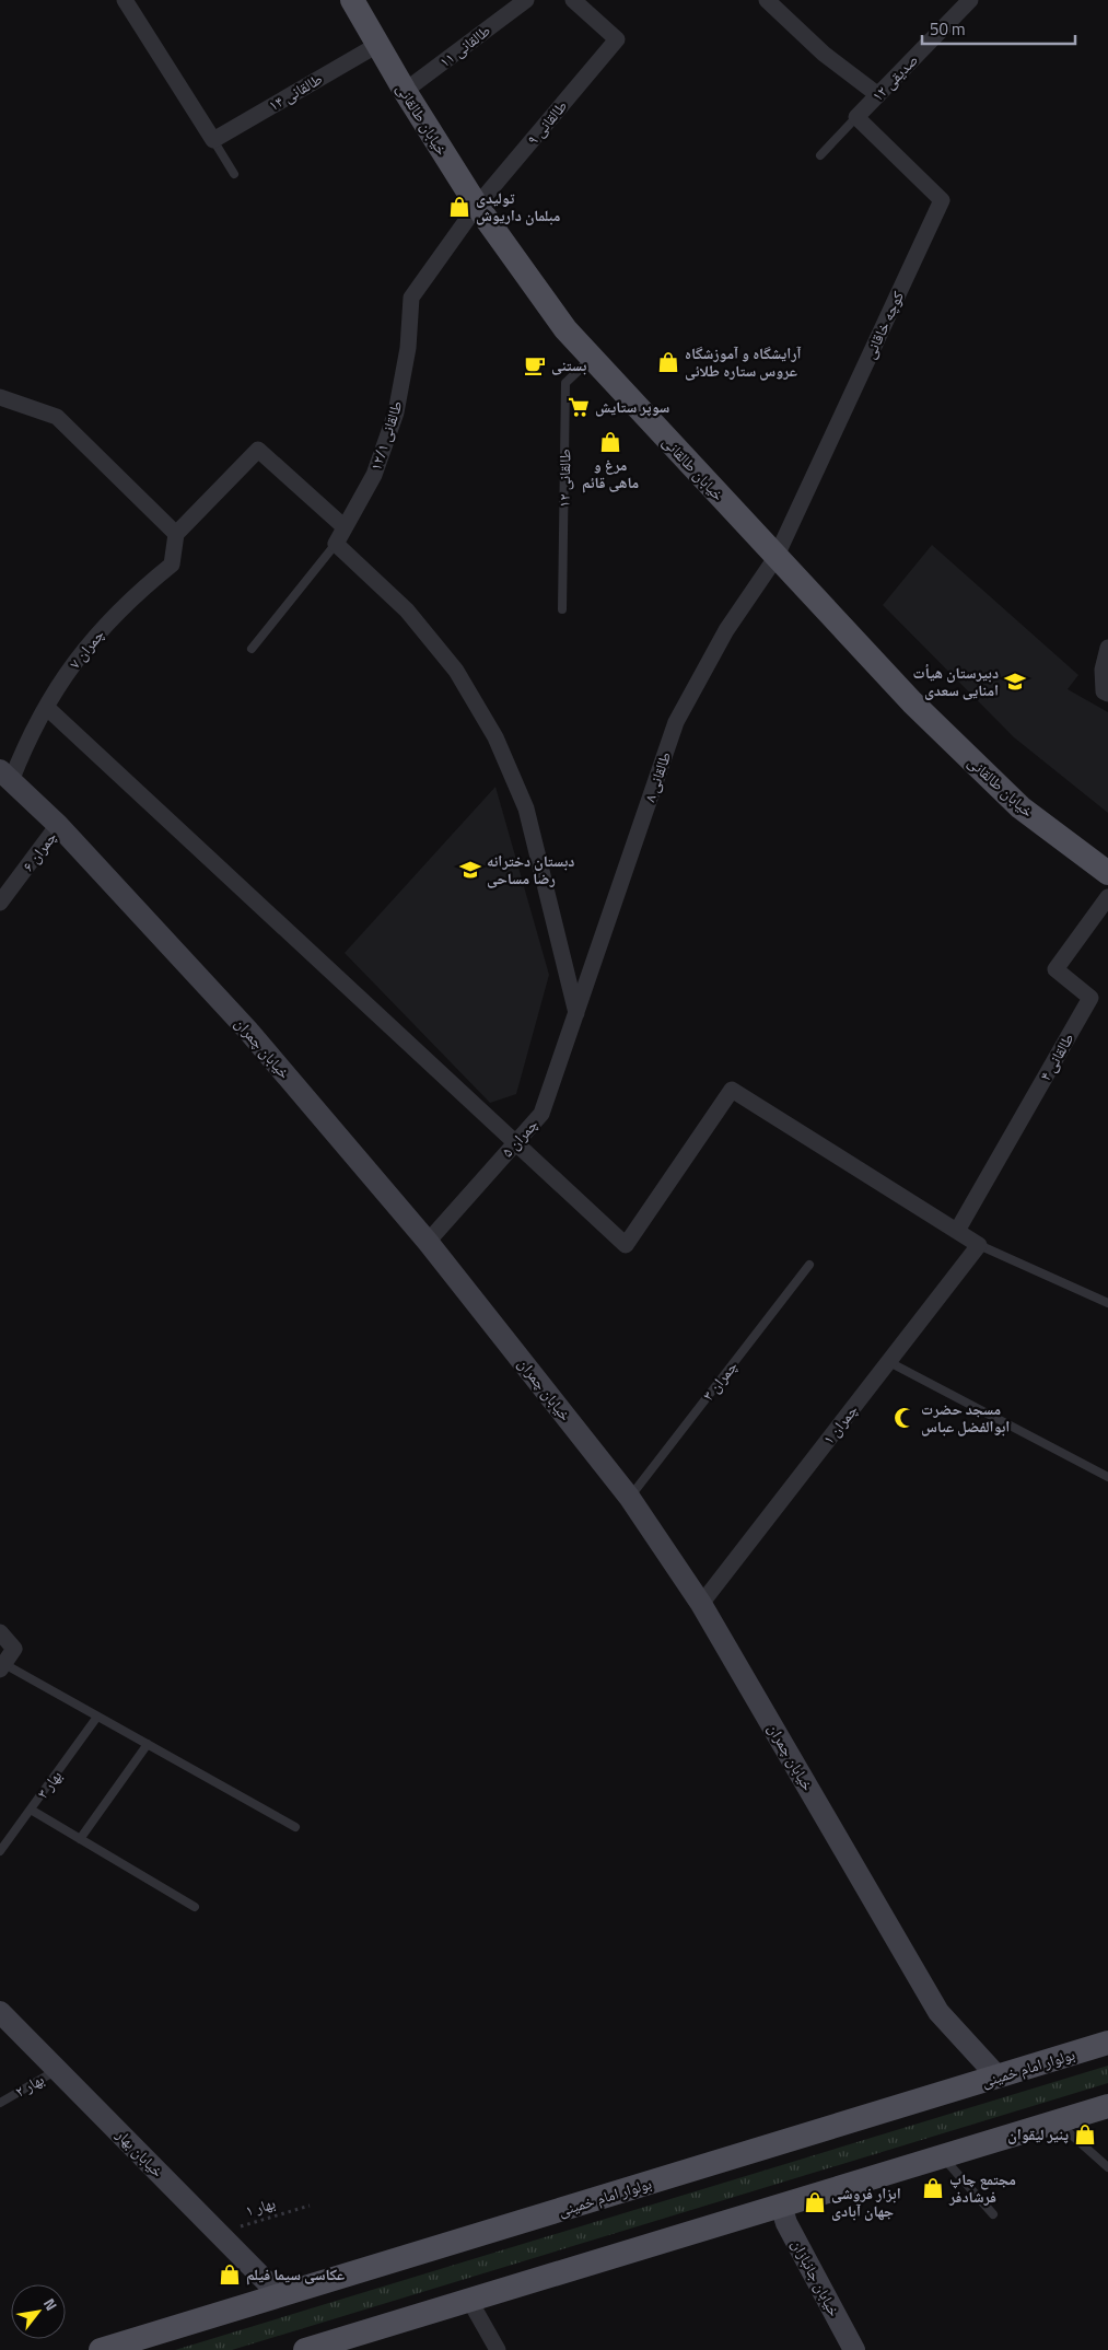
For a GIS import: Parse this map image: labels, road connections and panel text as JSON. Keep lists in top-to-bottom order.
{
  "streets": {
    "main road": [
      "خیابان طالقانی",
      "خیابان چمران",
      "بولوار امام خمینی",
      "خیابان بهار",
      "خیابان جانبازان"
    ],
    "street": [
      "طالقانی ۱۱",
      "صدیقی ۱۲",
      "طالقانی ۱۴",
      "طالقانی ۹",
      "کوچه خاقانی",
      "طالقانی ۱۲/۱",
      "چمران ۷",
      "طالقانی ۸",
      "چمران ۶",
      "طالقانی ۴",
      "چمران ۵",
      "چمران ۱"
    ],
    "lane": [
      "طالقانی ۱۲",
      "چمران ۳",
      "بهار ۳",
      "بهار ۲"
    ],
    "path": ["بهار ۱"]
  },
  "crossings": [
    ["طالقانی ۱۱", "خیابان طالقانی"],
    ["صدیقی ۱۲", "کوچه خاقانی"],
    ["طالقانی ۱۴", "خیابان طالقانی"],
    ["خیابان طالقانی", "طالقانی ۹"],
    ["خیابان طالقانی", "کوچه خاقانی"],
    ["خیابان طالقانی", "طالقانی ۱۲/۱"],
    ["خیابان طالقانی", "طالقانی ۱۲"],
    ["خیابان طالقانی", "طالقانی ۸"],
    ["طالقانی ۹", "طالقانی ۱۲/۱"],
    ["کوچه خاقانی", "طالقانی ۸"],
    ["چمران ۷", "خیابان چمران"],
    ["طالقانی ۸", "چمران ۵"],
    ["چمران ۶", "خیابان چمران"],
    ["خیابان چمران", "چمران ۵"],
    ["خیابان چمران", "چمران ۳"],
    ["خیابان چمران", "چمران ۱"],
    ["خیابان چمران", "بولوار امام خمینی"],
    ["بولوار امام خمینی", "خیابان بهار"],
    ["بهار ۲", "خیابان بهار"],
    ["خیابان بهار", "بهار ۱"]
  ],
  "places": {
    "shop": [
      "تولیدی مبلمان داریوش",
      "آرایشگاه و آموزشگاه عروس ستاره طلائی",
      "مرغ و ماهی قائم",
      "پنیر لیقوان",
      "مجتمع چاپ فرشادفر",
      "ابزار فروشی جهان آبادی",
      "عکاسی سیما فیلم"
    ],
    "cafe": ["بستنی"],
    "supermarket": ["سوپر ستایش"],
    "school or university": ["دبیرستان هیأت امنایی سعدی", "دبستان دخترانه رضا مساحی"],
    "mosque": ["مسجد حضرت ابوالفضل عباس"]
  },
  "scale_bar": "50 m",
  "north": "top right"
}
